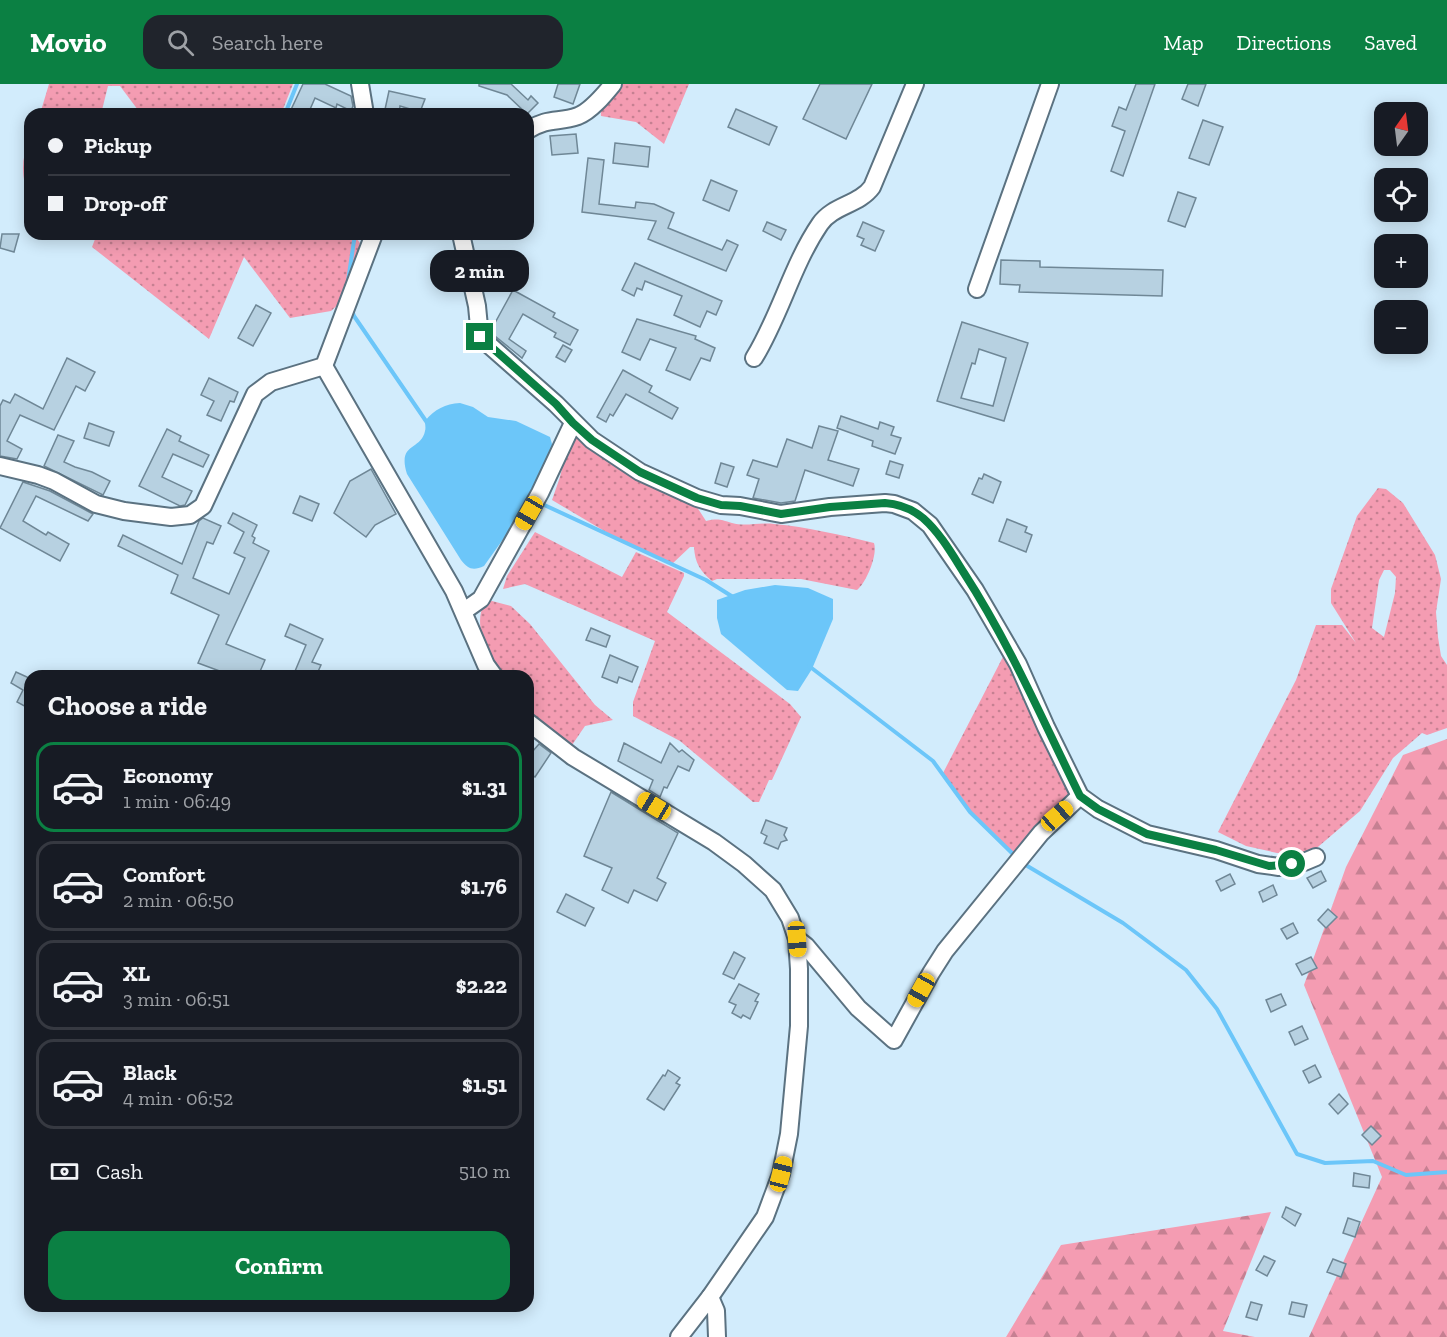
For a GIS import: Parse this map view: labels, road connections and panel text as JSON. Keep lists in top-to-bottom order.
{
  "north": "top",
  "page": {
    "header": "Movio",
    "search": "Search here",
    "nav": ["Map", "Directions", "Saved"],
    "map_buttons": ["+", "−"],
    "banner": ["Pickup", "Drop-off"],
    "bubble": "2 min",
    "heading": "Choose a ride",
    "list": [
      {
        "name": "Economy",
        "note": "1 min · 06:49",
        "value": "$1.31"
      },
      {
        "name": "Comfort",
        "note": "2 min · 06:50",
        "value": "$1.76"
      },
      {
        "name": "XL",
        "note": "3 min · 06:51",
        "value": "$2.22"
      },
      {
        "name": "Black",
        "note": "4 min · 06:52",
        "value": "$1.51"
      }
    ],
    "pay": ["Cash", "510 m"],
    "buttons": "Confirm"
  }
}
